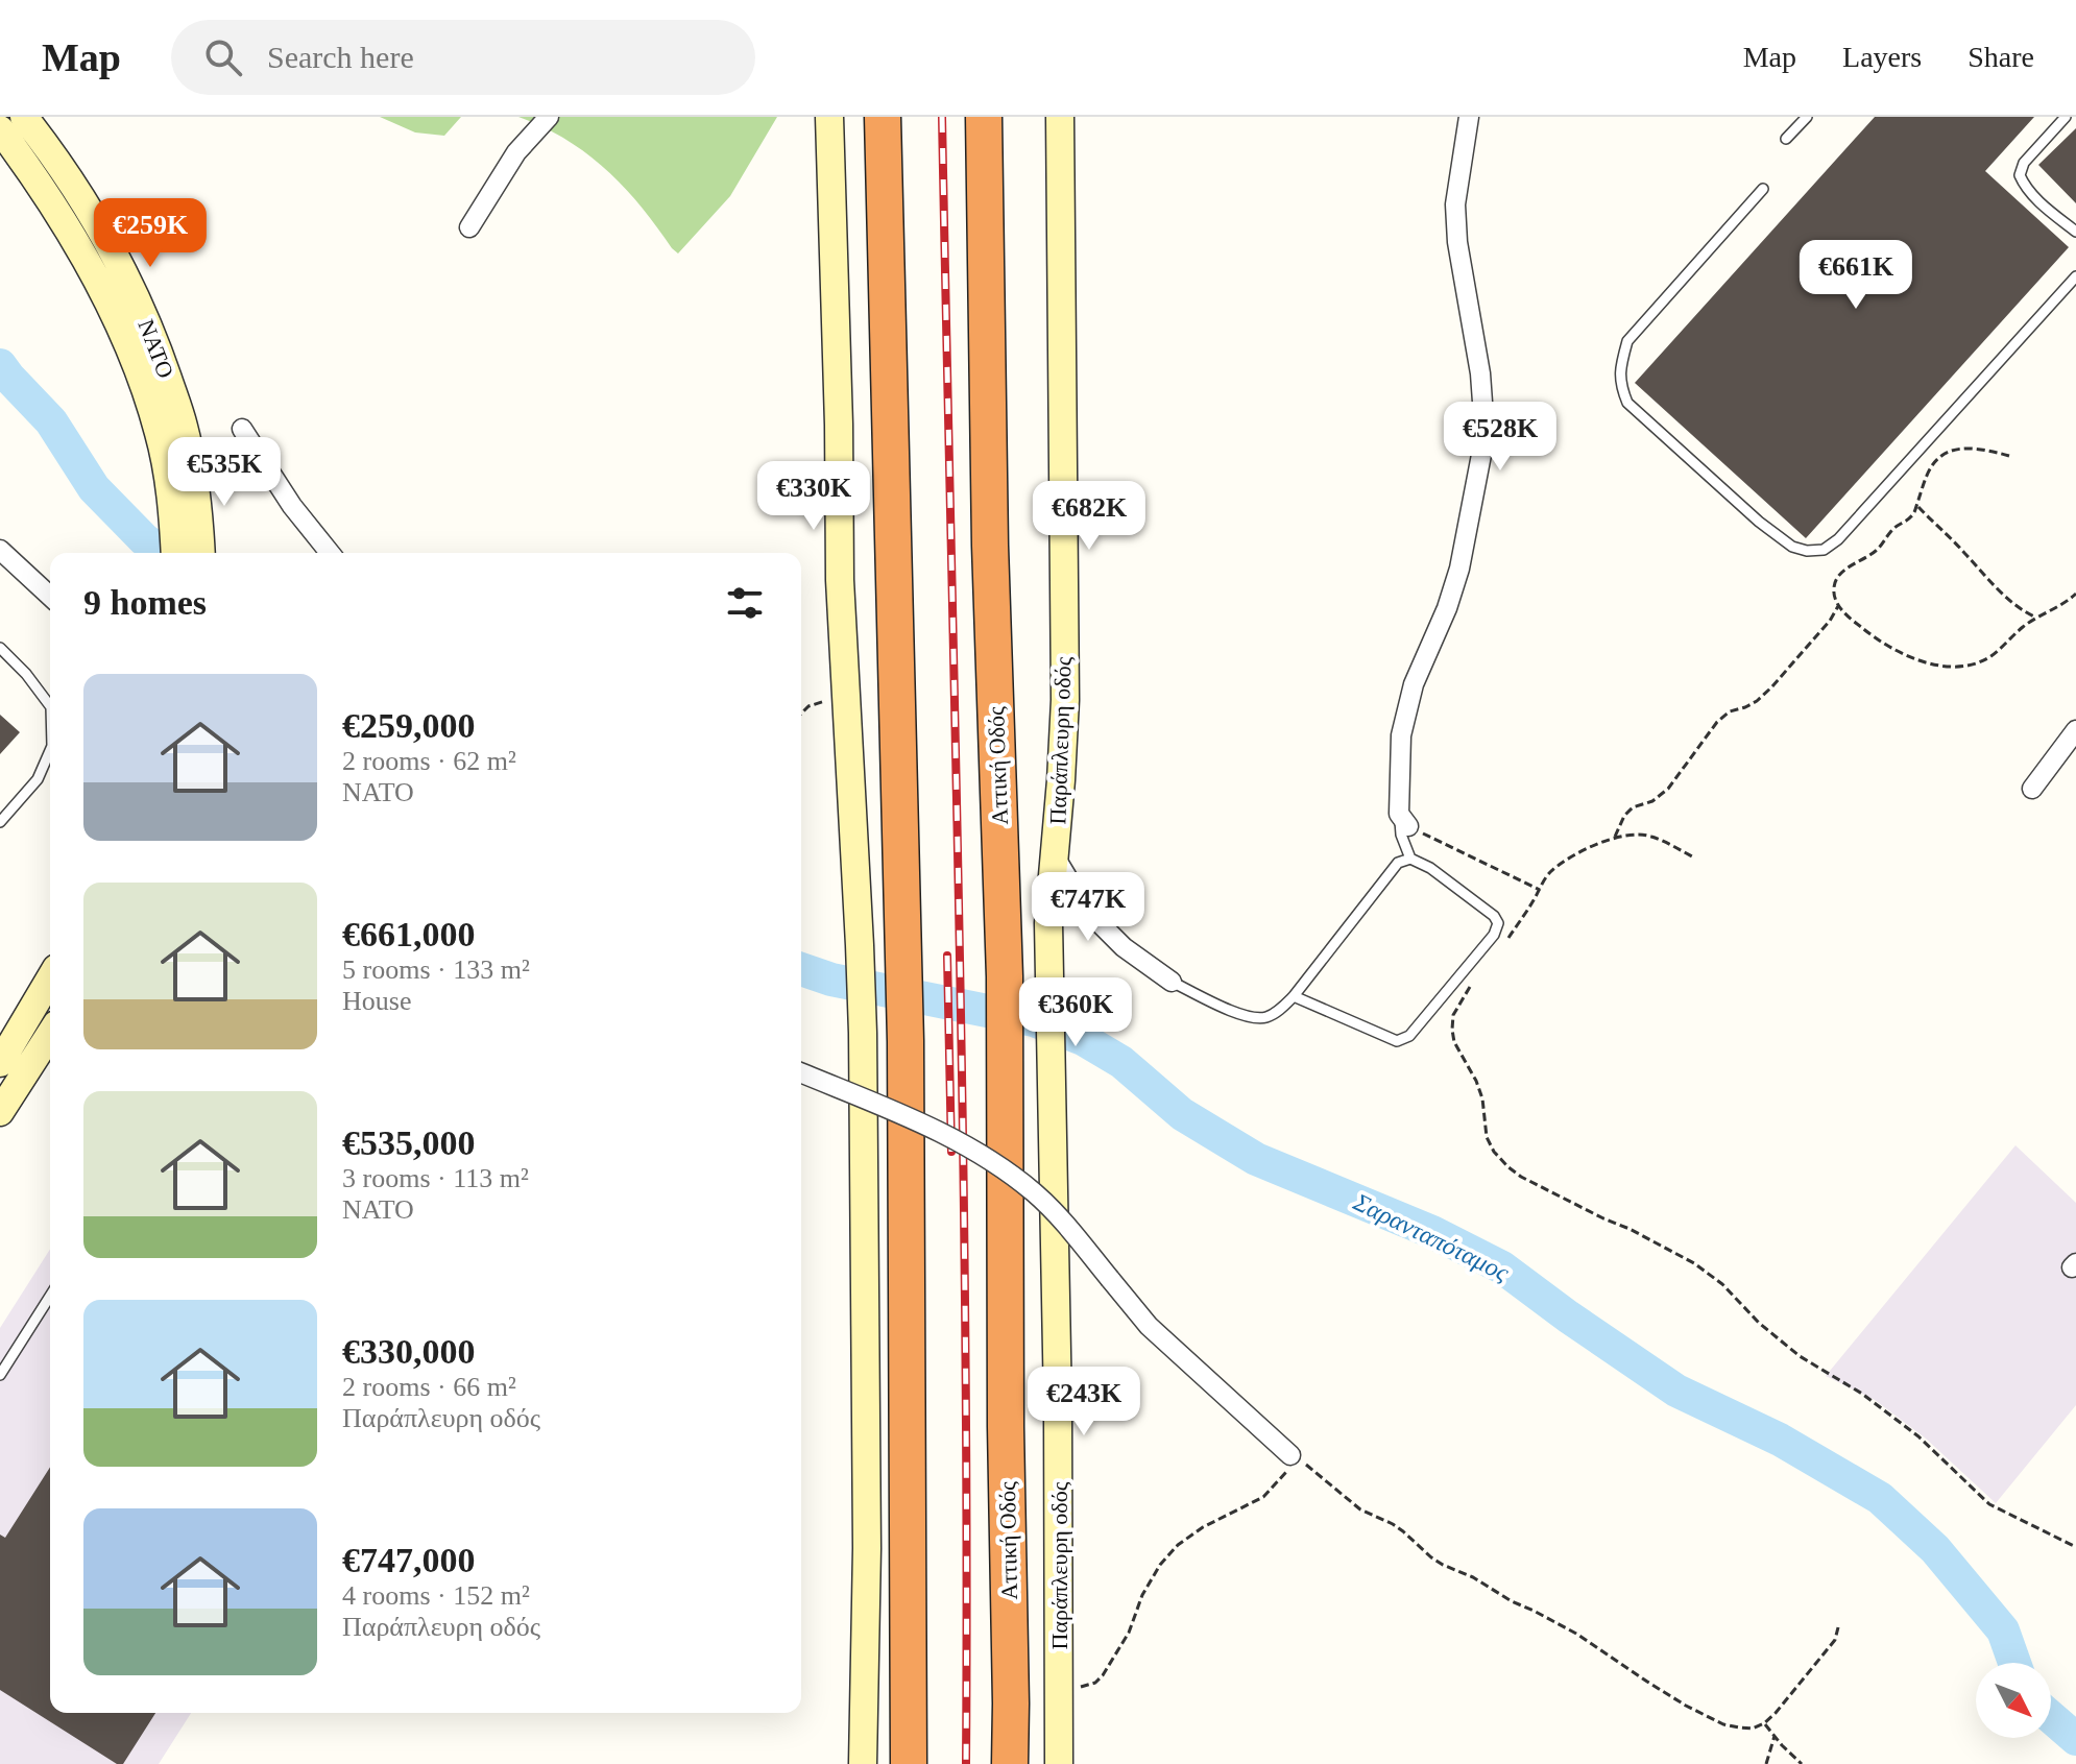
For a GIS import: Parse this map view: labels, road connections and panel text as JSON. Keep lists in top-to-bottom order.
{
  "streets": {
    "highway": ["Αττική Οδός"],
    "street": ["ΝΑΤΟ", "Παράπλευρη οδός"]
  },
  "water": ["Σαρανταπόταμος"],
  "north": "bottom right",
  "page": {
    "header": "Map",
    "search": "Search here",
    "nav": ["Map", "Layers", "Share"],
    "price": [
      "€259K",
      "€661K",
      "€528K",
      "€535K",
      "€330K",
      "€682K",
      "€747K",
      "€360K",
      "€243K"
    ],
    "heading": "9 homes",
    "list": [
      {
        "name": "€259,000",
        "note": "2 rooms · 62 m² · ΝΑΤΟ"
      },
      {
        "name": "€661,000",
        "note": "5 rooms · 133 m² · House"
      },
      {
        "name": "€535,000",
        "note": "3 rooms · 113 m² · ΝΑΤΟ"
      },
      {
        "name": "€330,000",
        "note": "2 rooms · 66 m² · Παράπλευρη οδός"
      },
      {
        "name": "€747,000",
        "note": "4 rooms · 152 m² · Παράπλευρη οδός"
      }
    ]
  }
}
